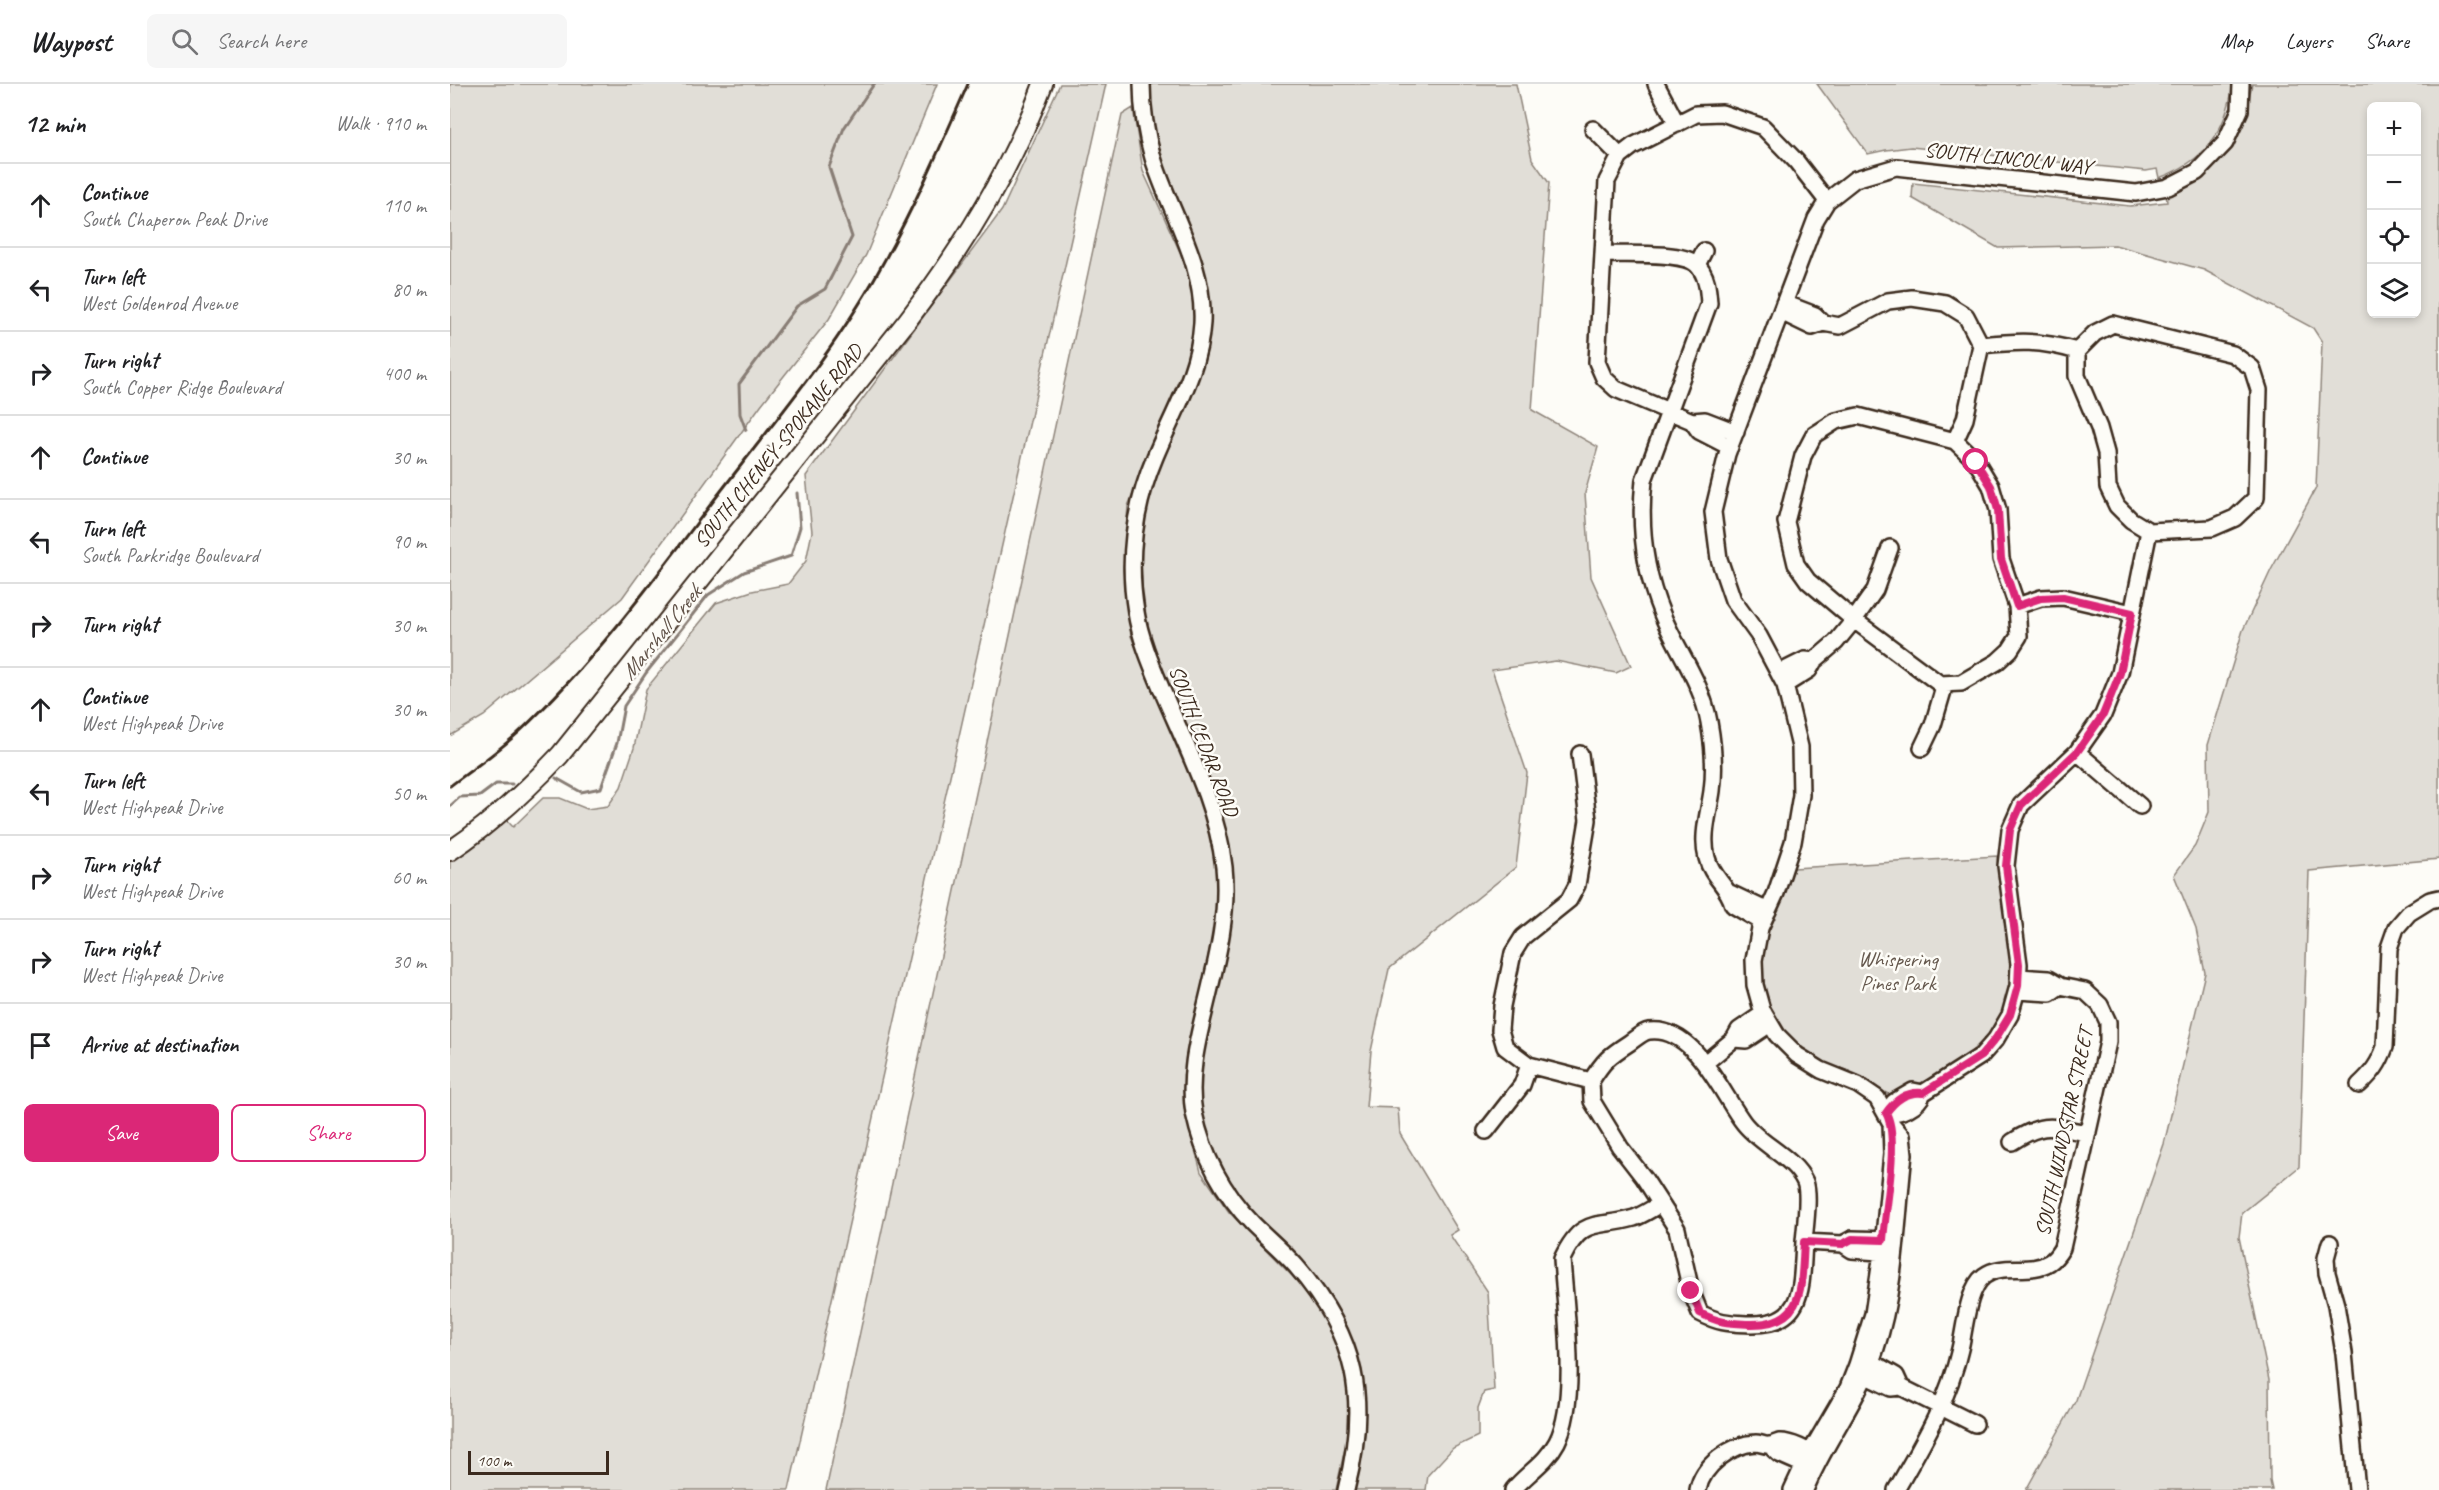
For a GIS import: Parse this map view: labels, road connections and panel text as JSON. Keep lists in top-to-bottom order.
{
  "streets": {
    "main road": ["SOUTH CHENEY-SPOKANE ROAD"],
    "street": ["SOUTH LINCOLN WAY", "SOUTH CEDAR ROAD", "SOUTH WINDSTAR STREET"]
  },
  "water": ["Marshall Creek"],
  "parks": ["Whispering Pines Park"],
  "scale_bar": "100 m",
  "page": {
    "header": "Waypost",
    "search": "Search here",
    "nav": ["Map", "Layers", "Share"],
    "heading": ["12 min", "Walk · 910 m"],
    "map_buttons": ["+", "−"],
    "list": [
      ["Continue", "South Chaperon Peak Drive", "110 m"],
      ["Turn left", "West Goldenrod Avenue", "80 m"],
      ["Turn right", "South Copper Ridge Boulevard", "400 m"],
      ["Continue", "30 m"],
      ["Turn left", "South Parkridge Boulevard", "90 m"],
      ["Turn right", "30 m"],
      ["Continue", "West Highpeak Drive", "30 m"],
      ["Turn left", "West Highpeak Drive", "50 m"],
      ["Turn right", "West Highpeak Drive", "60 m"],
      ["Turn right", "West Highpeak Drive", "30 m"],
      "Arrive at destination"
    ],
    "buttons": ["Save", "Share"],
    "scale": "100 m"
  }
}
